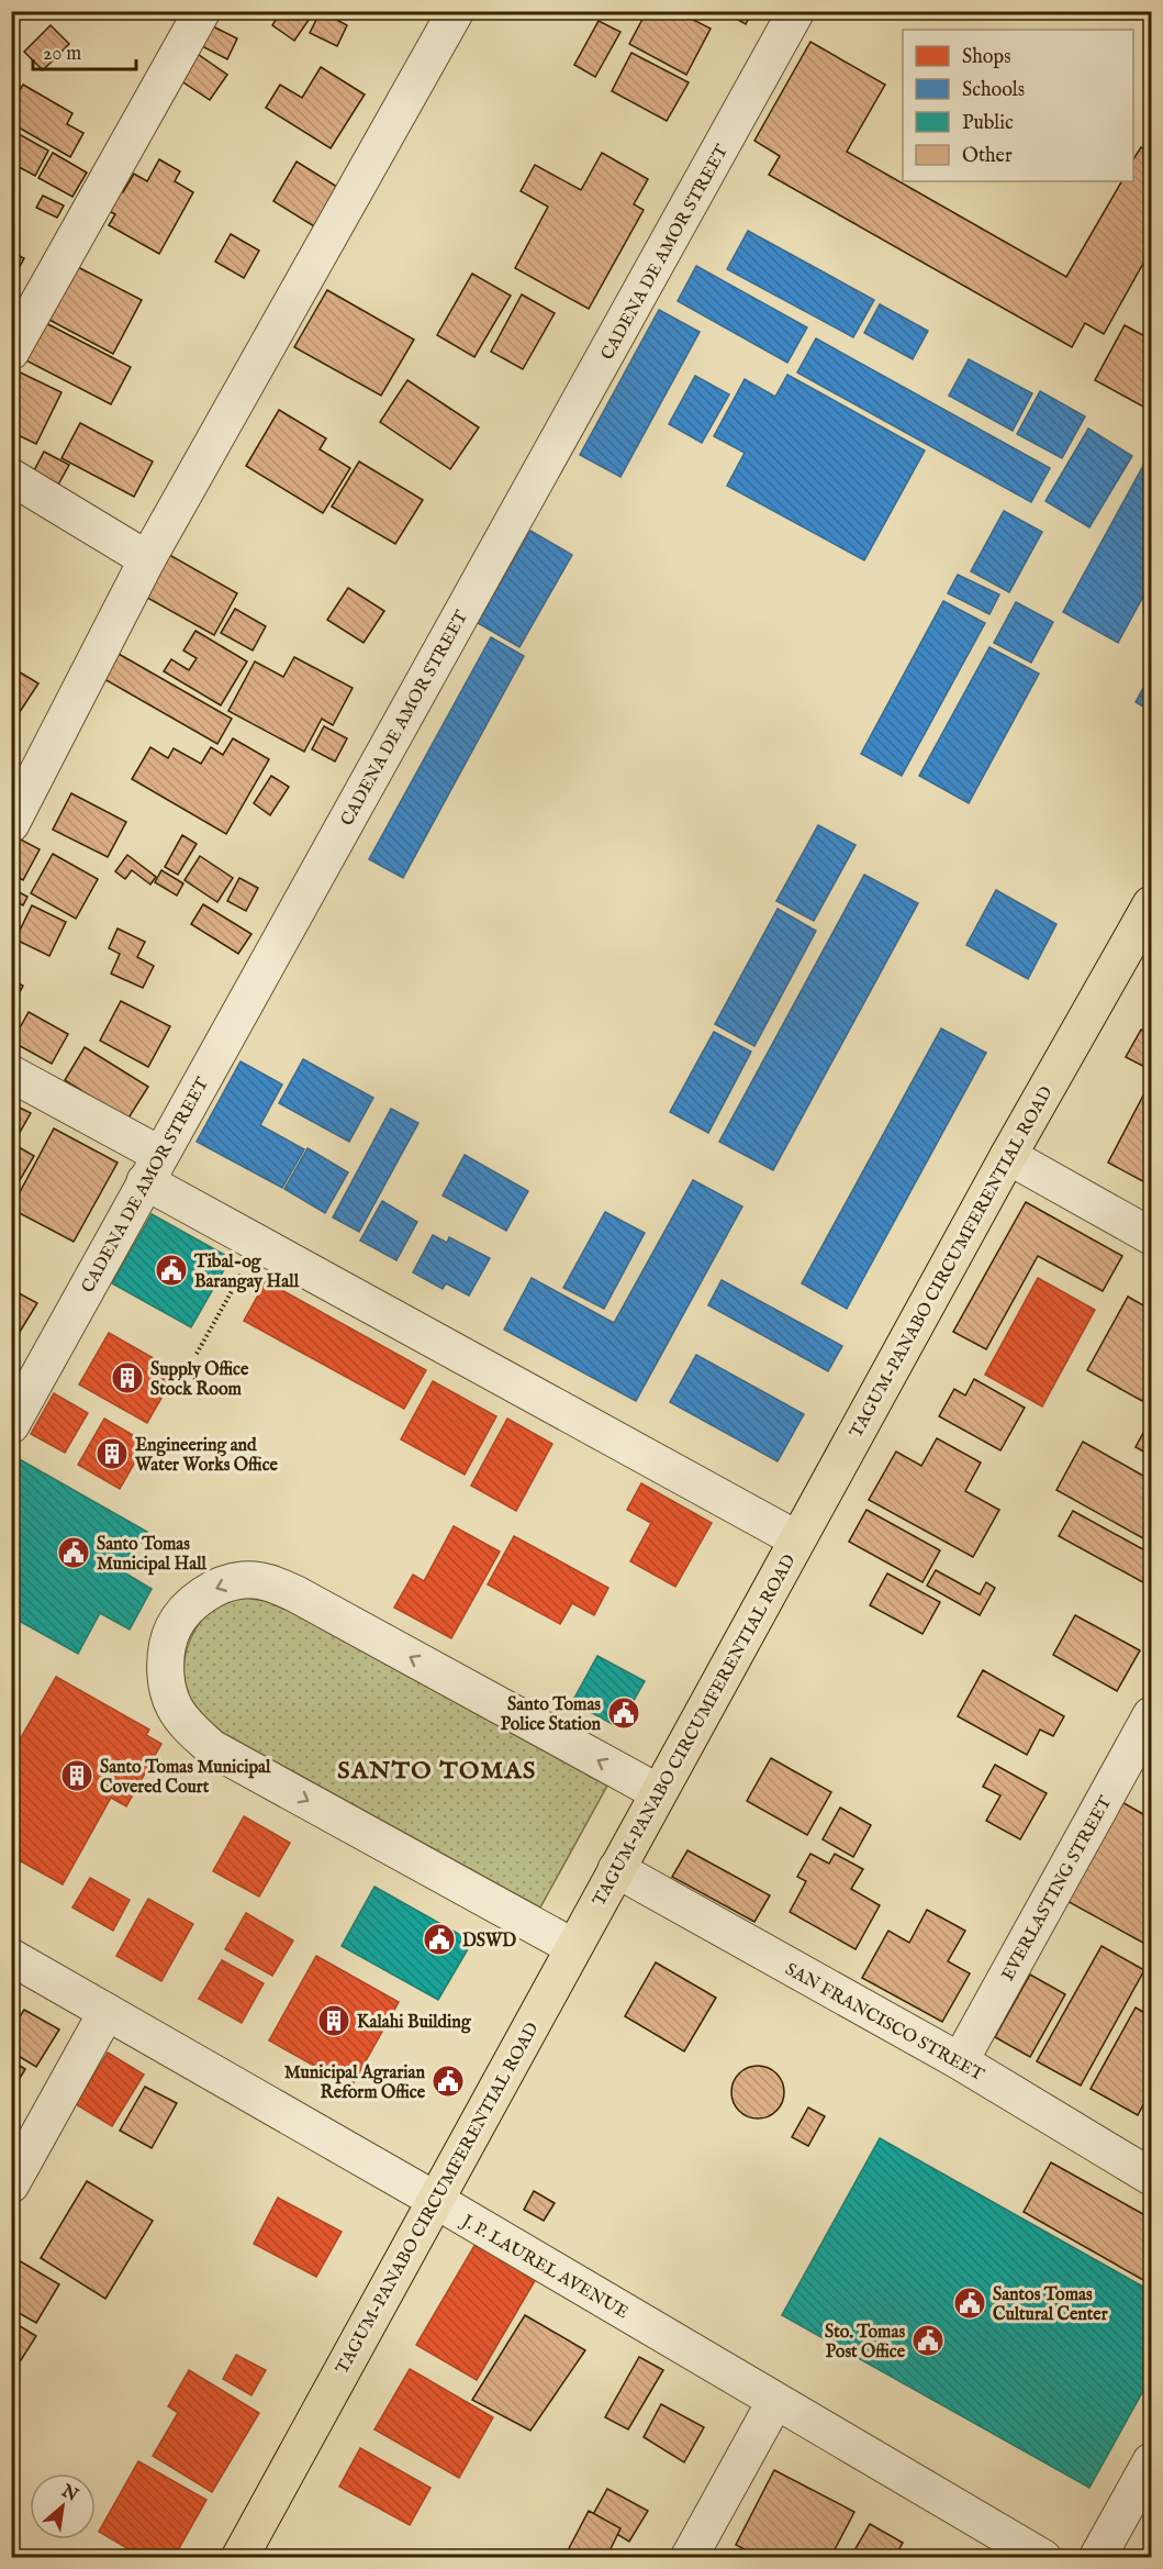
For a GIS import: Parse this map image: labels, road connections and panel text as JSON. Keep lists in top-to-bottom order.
{
  "streets": {
    "main road": ["TAGUM-PANABO CIRCUMFERENTIAL ROAD"],
    "street": [
      "CADENA DE AMOR STREET",
      "EVERLASTING STREET",
      "SAN FRANCISCO STREET",
      "J. P. LAUREL AVENUE"
    ]
  },
  "crossings": [
    ["TAGUM-PANABO CIRCUMFERENTIAL ROAD", "SAN FRANCISCO STREET"],
    ["TAGUM-PANABO CIRCUMFERENTIAL ROAD", "J. P. LAUREL AVENUE"],
    ["EVERLASTING STREET", "SAN FRANCISCO STREET"]
  ],
  "districts": ["SANTO TOMAS"],
  "places": {
    "public building": [
      "Tibal-og Barangay Hall",
      "Santo Tomas Municipal Hall",
      "Santo Tomas Police Station",
      "DSWD",
      "Municipal Agrarian Reform Office",
      "Santos Tomas Cultural Center",
      "Sto. Tomas Post Office"
    ],
    "building": [
      "Supply Office Stock Room",
      "Engineering and Water Works Office",
      "Santo Tomas Municipal Covered Court",
      "Kalahi Building"
    ]
  },
  "legend": [
    "Shops",
    "Schools",
    "Public",
    "Other"
  ],
  "scale_bar": "20 m",
  "north": "top right"
}
